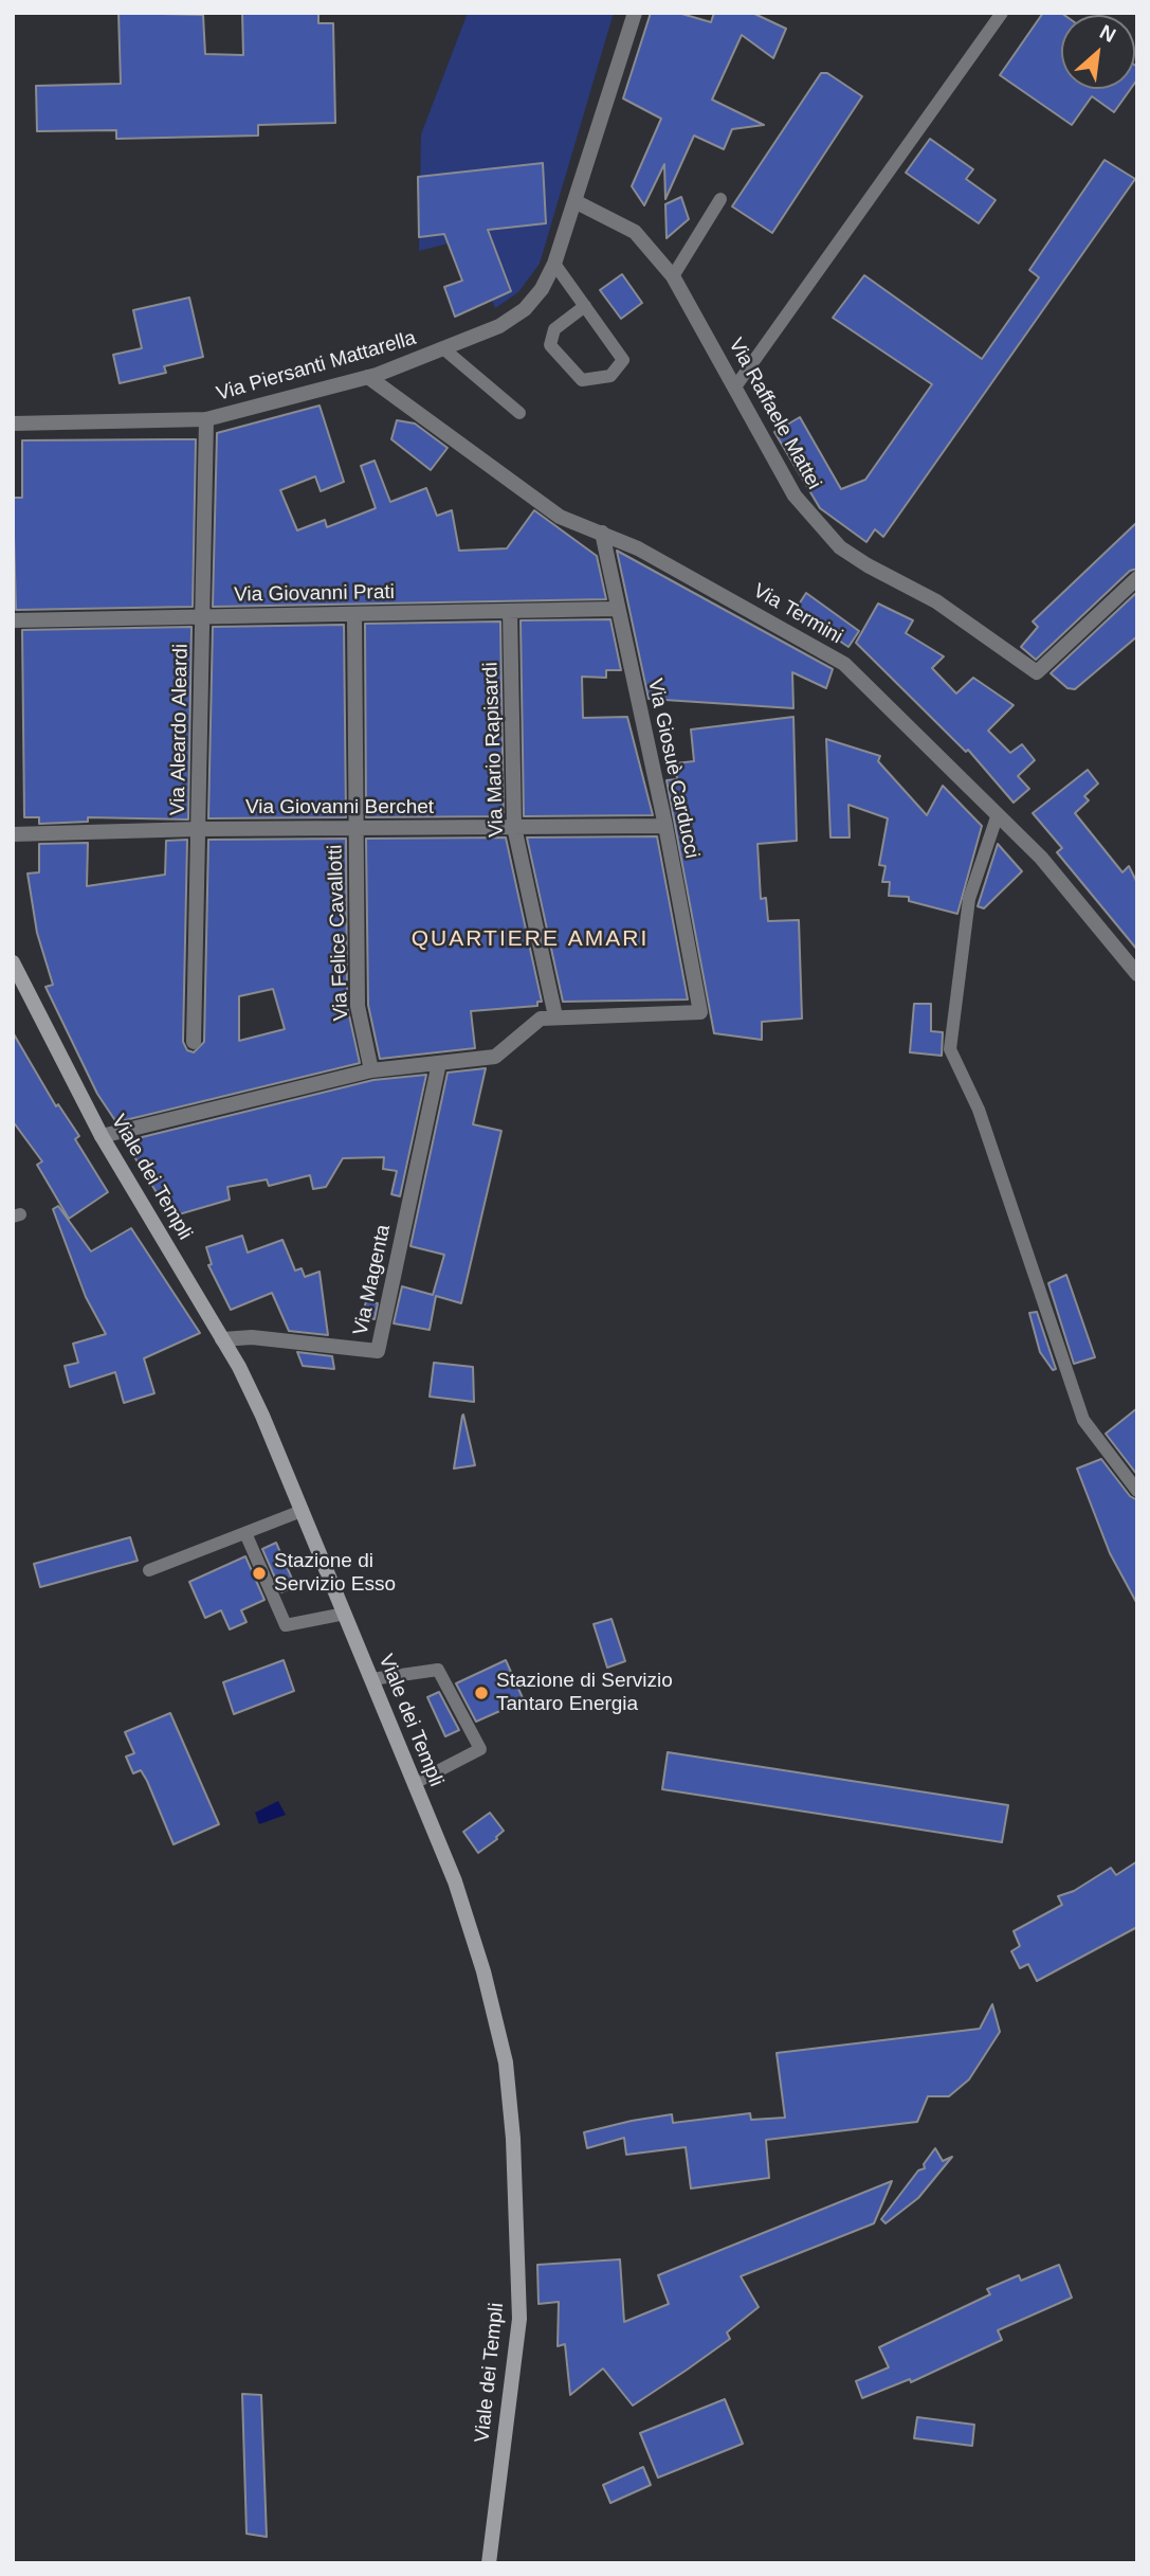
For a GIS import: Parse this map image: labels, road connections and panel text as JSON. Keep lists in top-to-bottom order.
{
  "streets": {
    "main road": ["Viale dei Templi"],
    "street": [
      "Via Piersanti Mattarella",
      "Via Raffaele Mattei",
      "Via Giovanni Prati",
      "Via Termini",
      "Via Aleardo Aleardi",
      "Via Mario Rapisardi",
      "Via Giosuè Carducci",
      "Via Giovanni Berchet",
      "Via Felice Cavallotti",
      "Via Magenta"
    ]
  },
  "crossings": [
    ["Via Piersanti Mattarella", "Via Raffaele Mattei"],
    ["Via Piersanti Mattarella", "Via Termini"],
    ["Via Piersanti Mattarella", "Via Aleardo Aleardi"],
    ["Via Giovanni Prati", "Via Aleardo Aleardi"],
    ["Via Giovanni Prati", "Via Mario Rapisardi"],
    ["Via Giovanni Prati", "Via Giosuè Carducci"],
    ["Via Giovanni Prati", "Via Felice Cavallotti"],
    ["Via Termini", "Via Giosuè Carducci"],
    ["Via Aleardo Aleardi", "Via Giovanni Berchet"],
    ["Via Mario Rapisardi", "Via Giosuè Carducci"],
    ["Via Mario Rapisardi", "Via Giovanni Berchet"],
    ["Via Giosuè Carducci", "Via Giovanni Berchet"],
    ["Via Giovanni Berchet", "Via Felice Cavallotti"],
    ["Viale dei Templi", "Via Magenta"]
  ],
  "districts": ["QUARTIERE AMARI"],
  "places": ["Stazione di Servizio Esso", "Stazione di Servizio Tantaro Energia"],
  "north": "top right"
}
